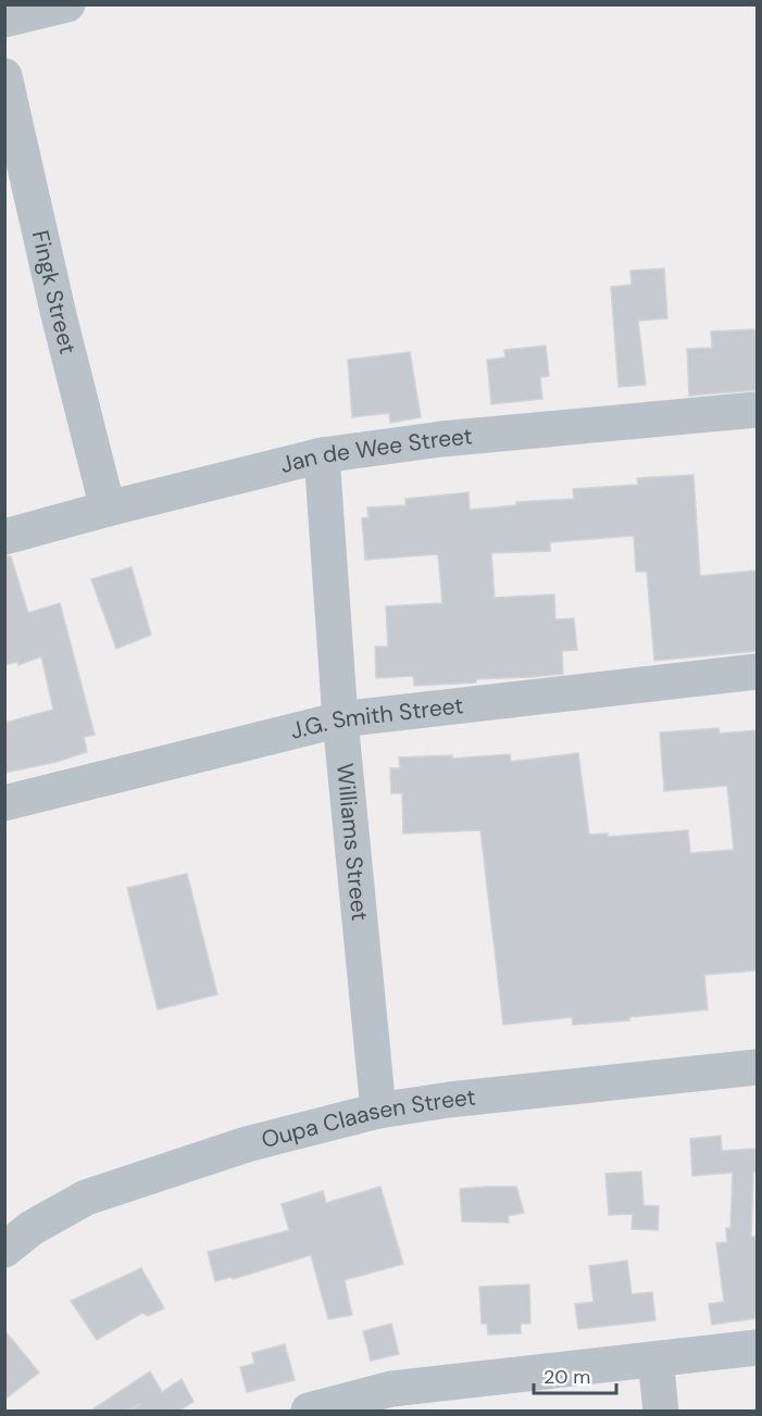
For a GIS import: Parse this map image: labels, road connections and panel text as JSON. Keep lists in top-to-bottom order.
{
  "streets": {
    "street": [
      "Fingk Street",
      "Jan de Wee Street",
      "J.G. Smith Street",
      "Williams Street",
      "Oupa Claasen Street"
    ]
  },
  "crossings": [
    ["Fingk Street", "Jan de Wee Street"],
    ["Jan de Wee Street", "Williams Street"],
    ["J.G. Smith Street", "Williams Street"],
    ["Williams Street", "Oupa Claasen Street"]
  ],
  "scale_bar": "20 m"
}
